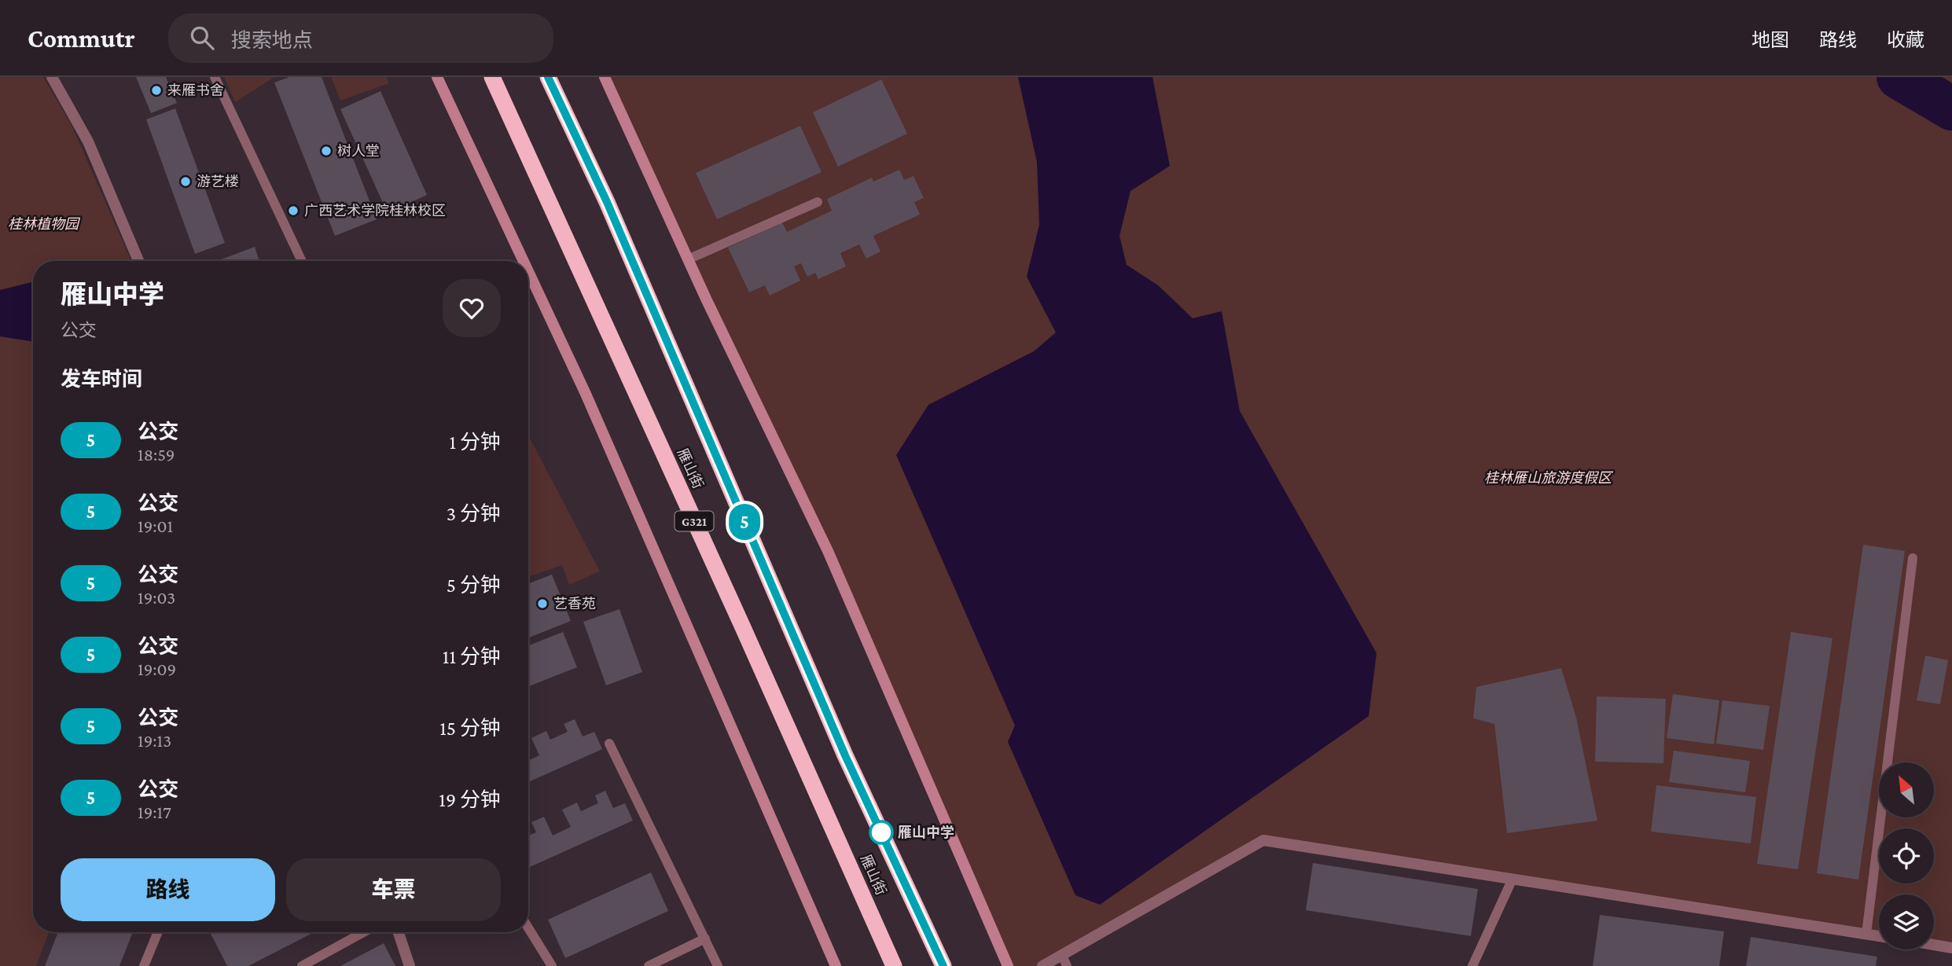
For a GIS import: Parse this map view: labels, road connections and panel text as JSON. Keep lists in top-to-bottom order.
{
  "streets": {
    "highway": ["雁山街", "G321"]
  },
  "parks": ["桂林植物园", "桂林雁山旅游度假区"],
  "places": [
    "来雁书舍",
    "树人堂",
    "游艺楼",
    "广西艺术学院桂林校区",
    "艺香苑",
    "雁山中学"
  ],
  "lines": ["bus line 5"],
  "north": "top left",
  "page": {
    "header": "Commutr",
    "search": "搜索地点",
    "nav": ["地图", "路线", "收藏"],
    "on_map": "5",
    "heading": [
      ["雁山中学", "公交"],
      "发车时间"
    ],
    "list": [
      {
        "mark": "5",
        "name": "公交",
        "note": "18:59",
        "value": "1 分钟"
      },
      {
        "mark": "5",
        "name": "公交",
        "note": "19:01",
        "value": "3 分钟"
      },
      {
        "mark": "5",
        "name": "公交",
        "note": "19:03",
        "value": "5 分钟"
      },
      {
        "mark": "5",
        "name": "公交",
        "note": "19:09",
        "value": "11 分钟"
      },
      {
        "mark": "5",
        "name": "公交",
        "note": "19:13",
        "value": "15 分钟"
      },
      {
        "mark": "5",
        "name": "公交",
        "note": "19:17",
        "value": "19 分钟"
      }
    ],
    "buttons": ["路线", "车票"]
  }
}
